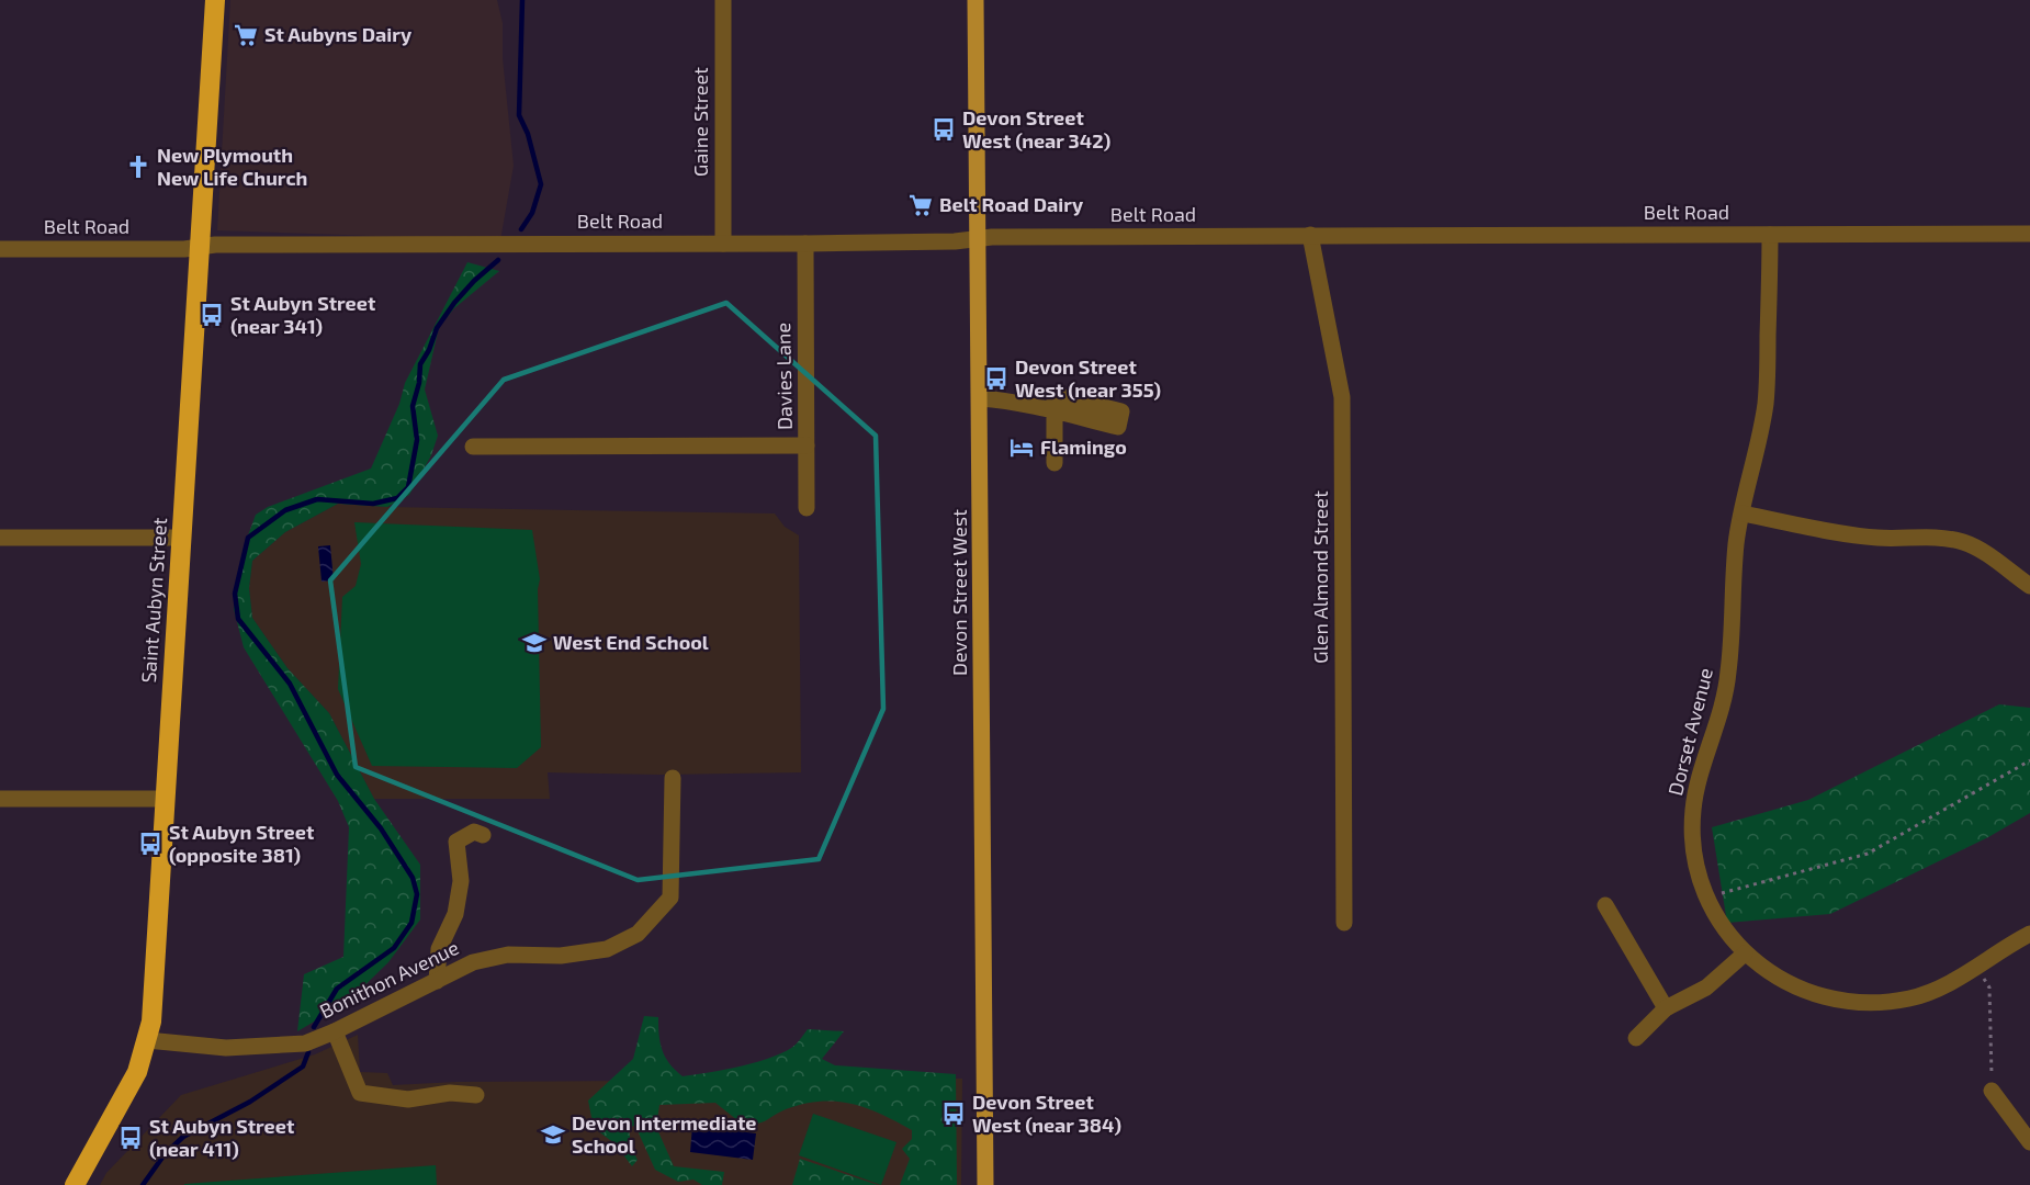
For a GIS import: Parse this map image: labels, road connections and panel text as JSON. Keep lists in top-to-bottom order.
{
  "streets": {
    "highway": ["Saint Aubyn Street"],
    "main road": ["Devon Street West"],
    "street": [
      "Gaine Street",
      "Belt Road",
      "Davies Lane",
      "Glen Almond Street",
      "Dorset Avenue",
      "Bonithon Avenue"
    ]
  },
  "crossings": [
    ["Gaine Street", "Belt Road"],
    ["Belt Road", "Davies Lane"],
    ["Belt Road", "Glen Almond Street"],
    ["Belt Road", "Devon Street West"],
    ["Belt Road", "Saint Aubyn Street"],
    ["Belt Road", "Dorset Avenue"],
    ["Saint Aubyn Street", "Bonithon Avenue"]
  ],
  "places": {
    "supermarket": ["St Aubyns Dairy", "Belt Road Dairy"],
    "bus stop": [
      "Devon Street West (near 342)",
      "St Aubyn Street (near 341)",
      "Devon Street West (near 355)",
      "St Aubyn Street (opposite 381)",
      "Devon Street West (near 384)",
      "St Aubyn Street (near 411)"
    ],
    "church": ["New Plymouth New Life Church"],
    "hotel": ["Flamingo"],
    "school or university": ["West End School", "Devon Intermediate School"]
  }
}
